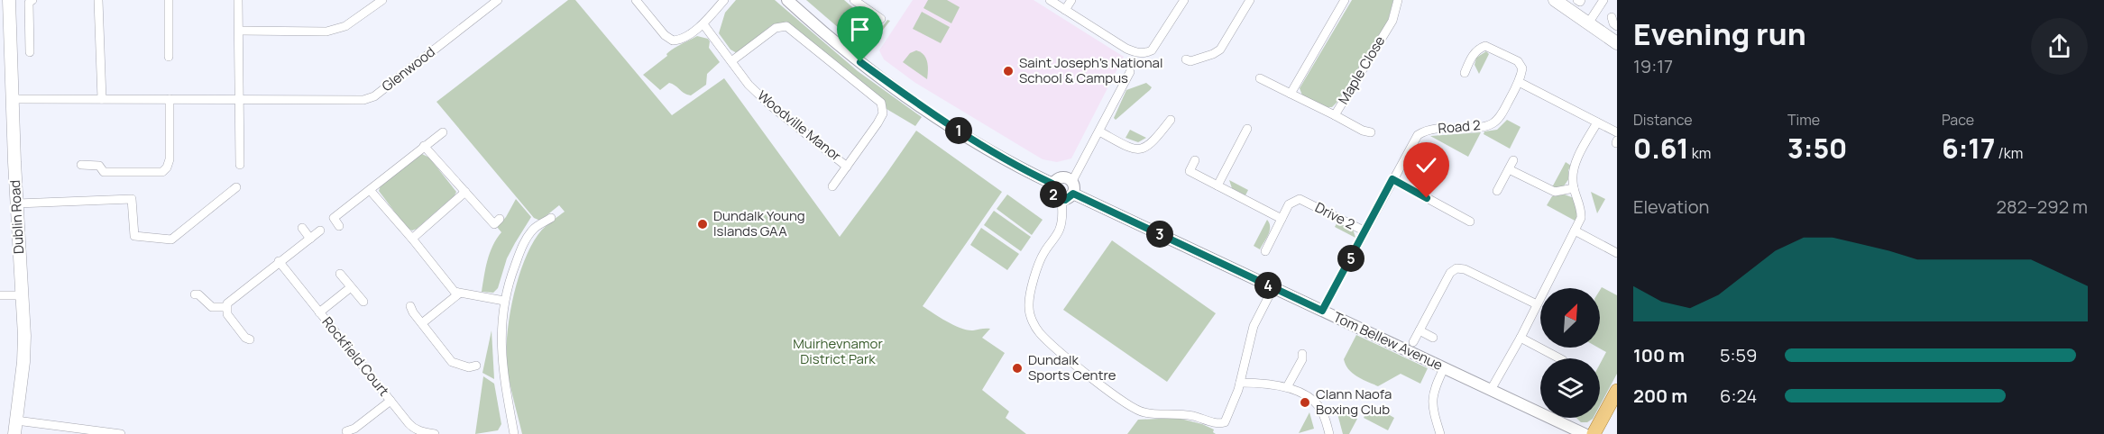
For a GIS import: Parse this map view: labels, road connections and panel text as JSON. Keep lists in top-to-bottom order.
{
  "streets": {
    "main road": ["Dublin Road"],
    "street": [
      "Glenwood",
      "Maple Close",
      "Woodville Manor",
      "Road 2",
      "Drive 2",
      "Tom Bellew Avenue",
      "Rockfield Court"
    ]
  },
  "crossings": [
    ["Glenwood", "Dublin Road"],
    ["Road 2", "Drive 2"],
    ["Road 2", "Tom Bellew Avenue"]
  ],
  "parks": ["Muirhevnamor District Park"],
  "places": [
    "Saint Joseph's National School & Campus",
    "Dundalk Young Islands GAA",
    "Dundalk Sports Centre",
    "Clann Naofa Boxing Club"
  ],
  "north": "top right",
  "page": {
    "heading": ["Evening run", "19:17"],
    "stats": [
      ["Distance", "0.61 km"],
      ["Time", "3:50"],
      ["Pace", "6:17 /km"]
    ],
    "pins": [
      "1",
      "2",
      "3",
      "5",
      "4"
    ],
    "chart": ["Elevation", "282–292 m"],
    "list": [
      {
        "name": "100 m",
        "note": "5:59"
      },
      {
        "name": "200 m",
        "note": "6:24"
      }
    ]
  }
}
